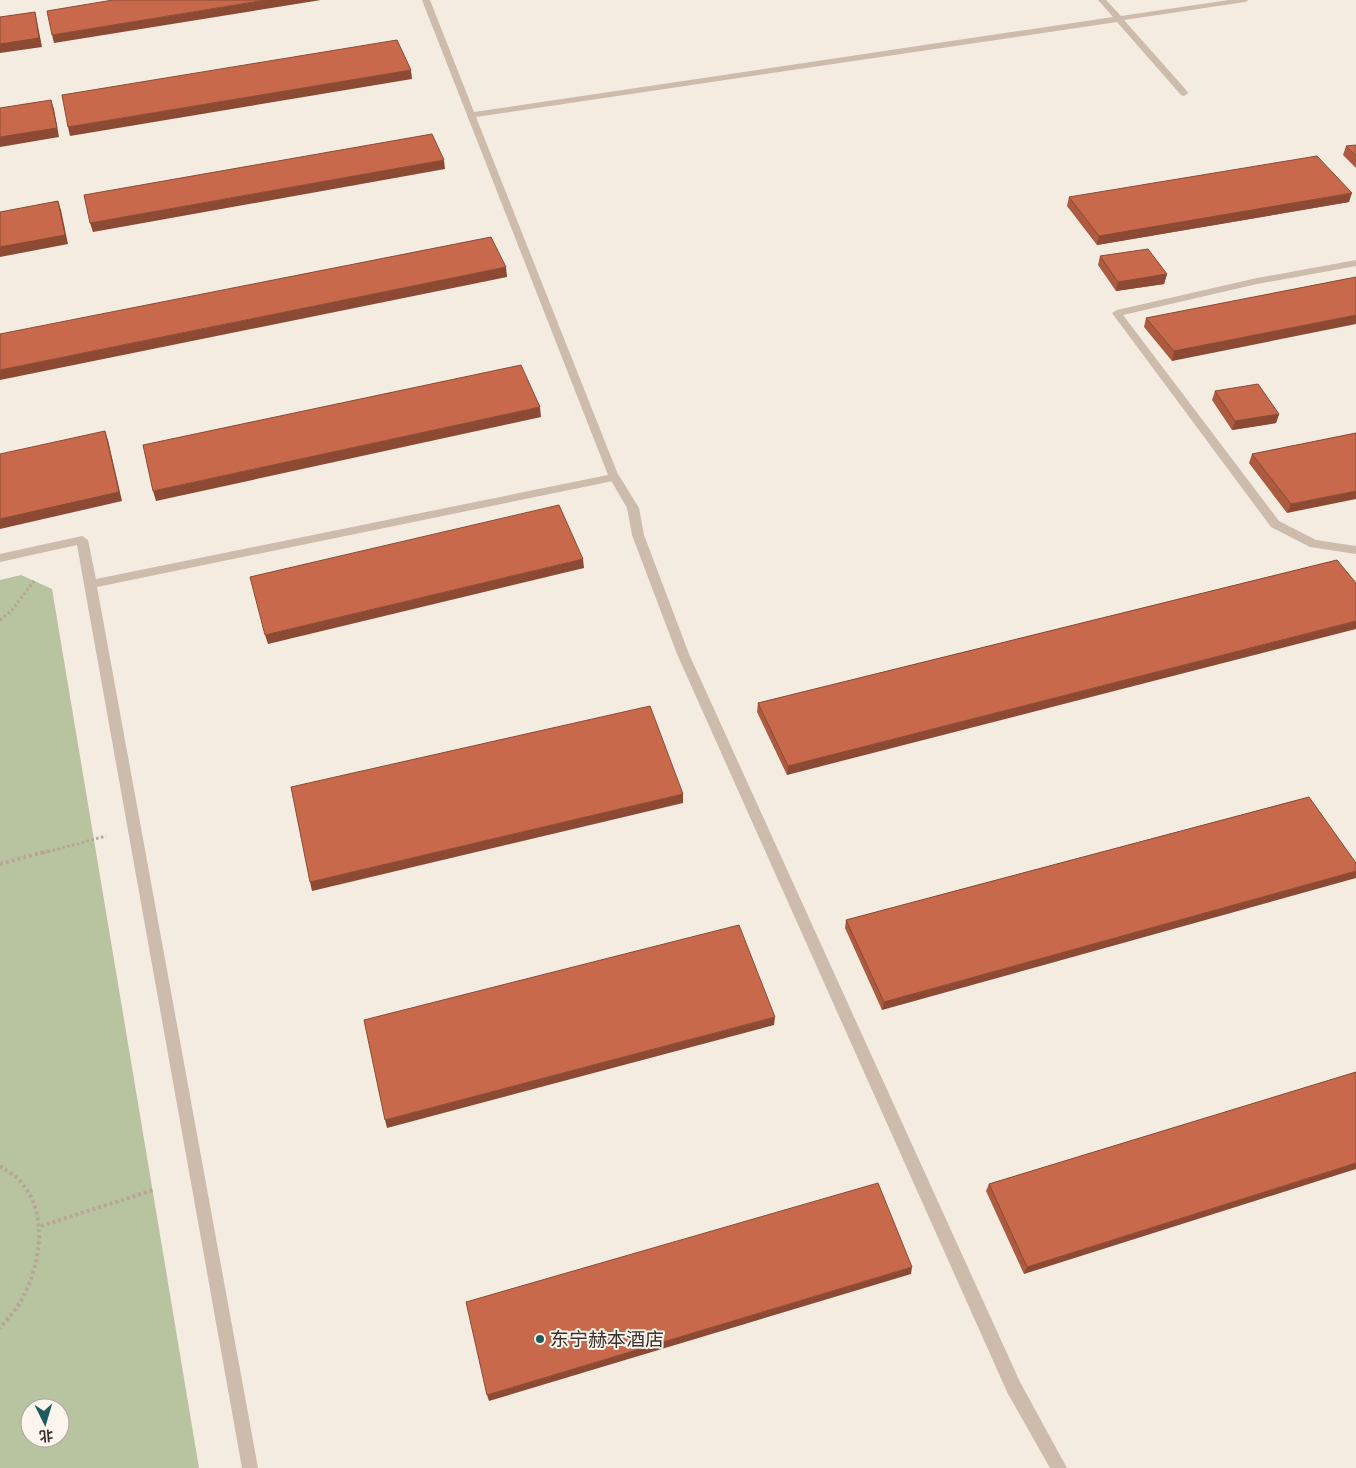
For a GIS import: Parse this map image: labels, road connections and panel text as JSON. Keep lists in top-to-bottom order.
{
  "places": ["东宁赫本酒店"],
  "north": "bottom"
}
